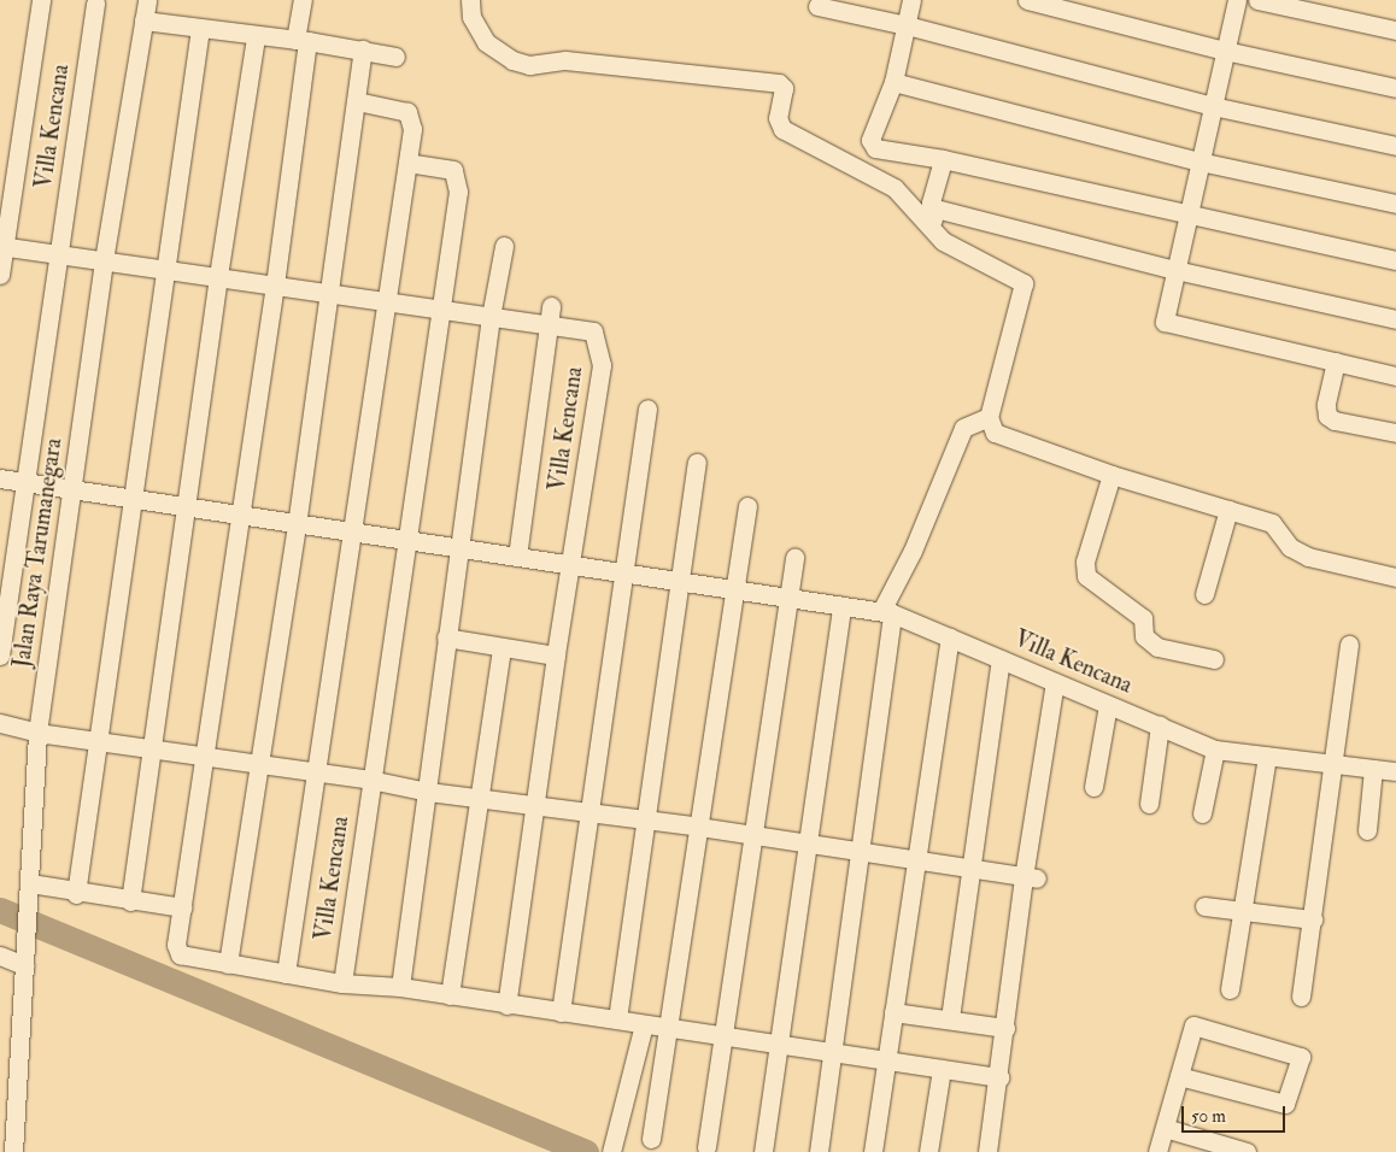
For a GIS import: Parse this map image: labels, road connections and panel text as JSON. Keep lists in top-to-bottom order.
{
  "streets": {
    "street": ["Villa Kencana", "Jalan Raya Tarumanegara"]
  },
  "crossings": [
    ["Villa Kencana", "Jalan Raya Tarumanegara"]
  ],
  "scale_bar": "50 m"
}
